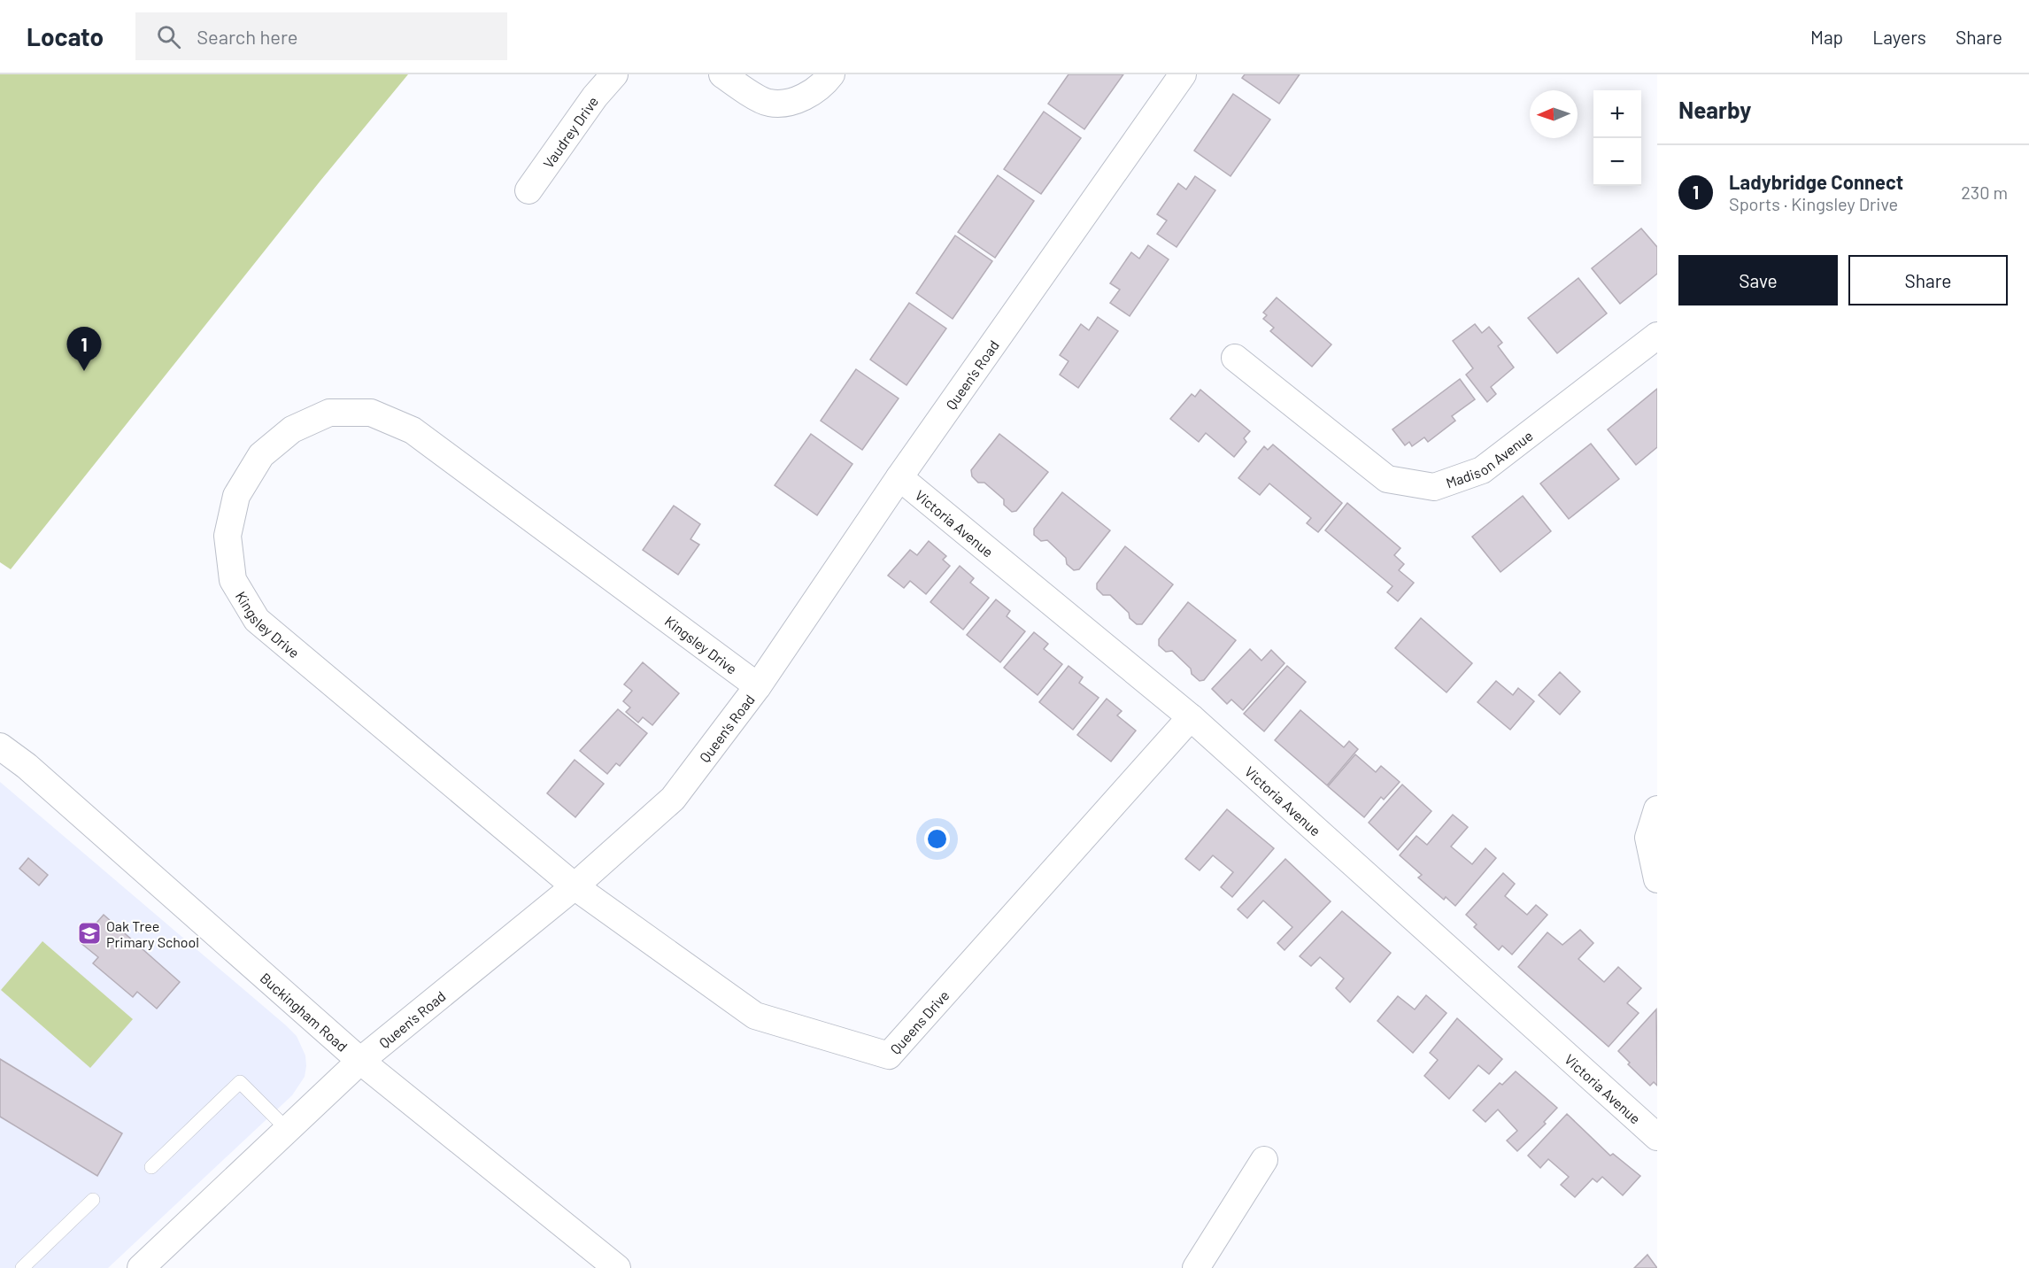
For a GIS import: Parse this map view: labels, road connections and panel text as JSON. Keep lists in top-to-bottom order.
{
  "streets": {
    "street": [
      "Vaudrey Drive",
      "Queen's Road",
      "Madison Avenue",
      "Victoria Avenue",
      "Kingsley Drive",
      "Buckingham Road",
      "Queens Drive"
    ]
  },
  "crossings": [
    ["Queen's Road", "Victoria Avenue"],
    ["Queen's Road", "Kingsley Drive"],
    ["Queen's Road", "Buckingham Road"],
    ["Queen's Road", "Queens Drive"],
    ["Victoria Avenue", "Queens Drive"],
    ["Kingsley Drive", "Queens Drive"]
  ],
  "places": {
    "school or university": ["Oak Tree Primary School"]
  },
  "north": "left",
  "page": {
    "header": "Locato",
    "search": "Search here",
    "nav": ["Map", "Layers", "Share"],
    "heading": "Nearby",
    "map_buttons": ["+", "−"],
    "list": [
      {
        "mark": "1",
        "name": "Ladybridge Connect",
        "note": "Sports · Kingsley Drive",
        "value": "230 m"
      }
    ],
    "buttons": ["Save", "Share"],
    "pins": "1"
  }
}
